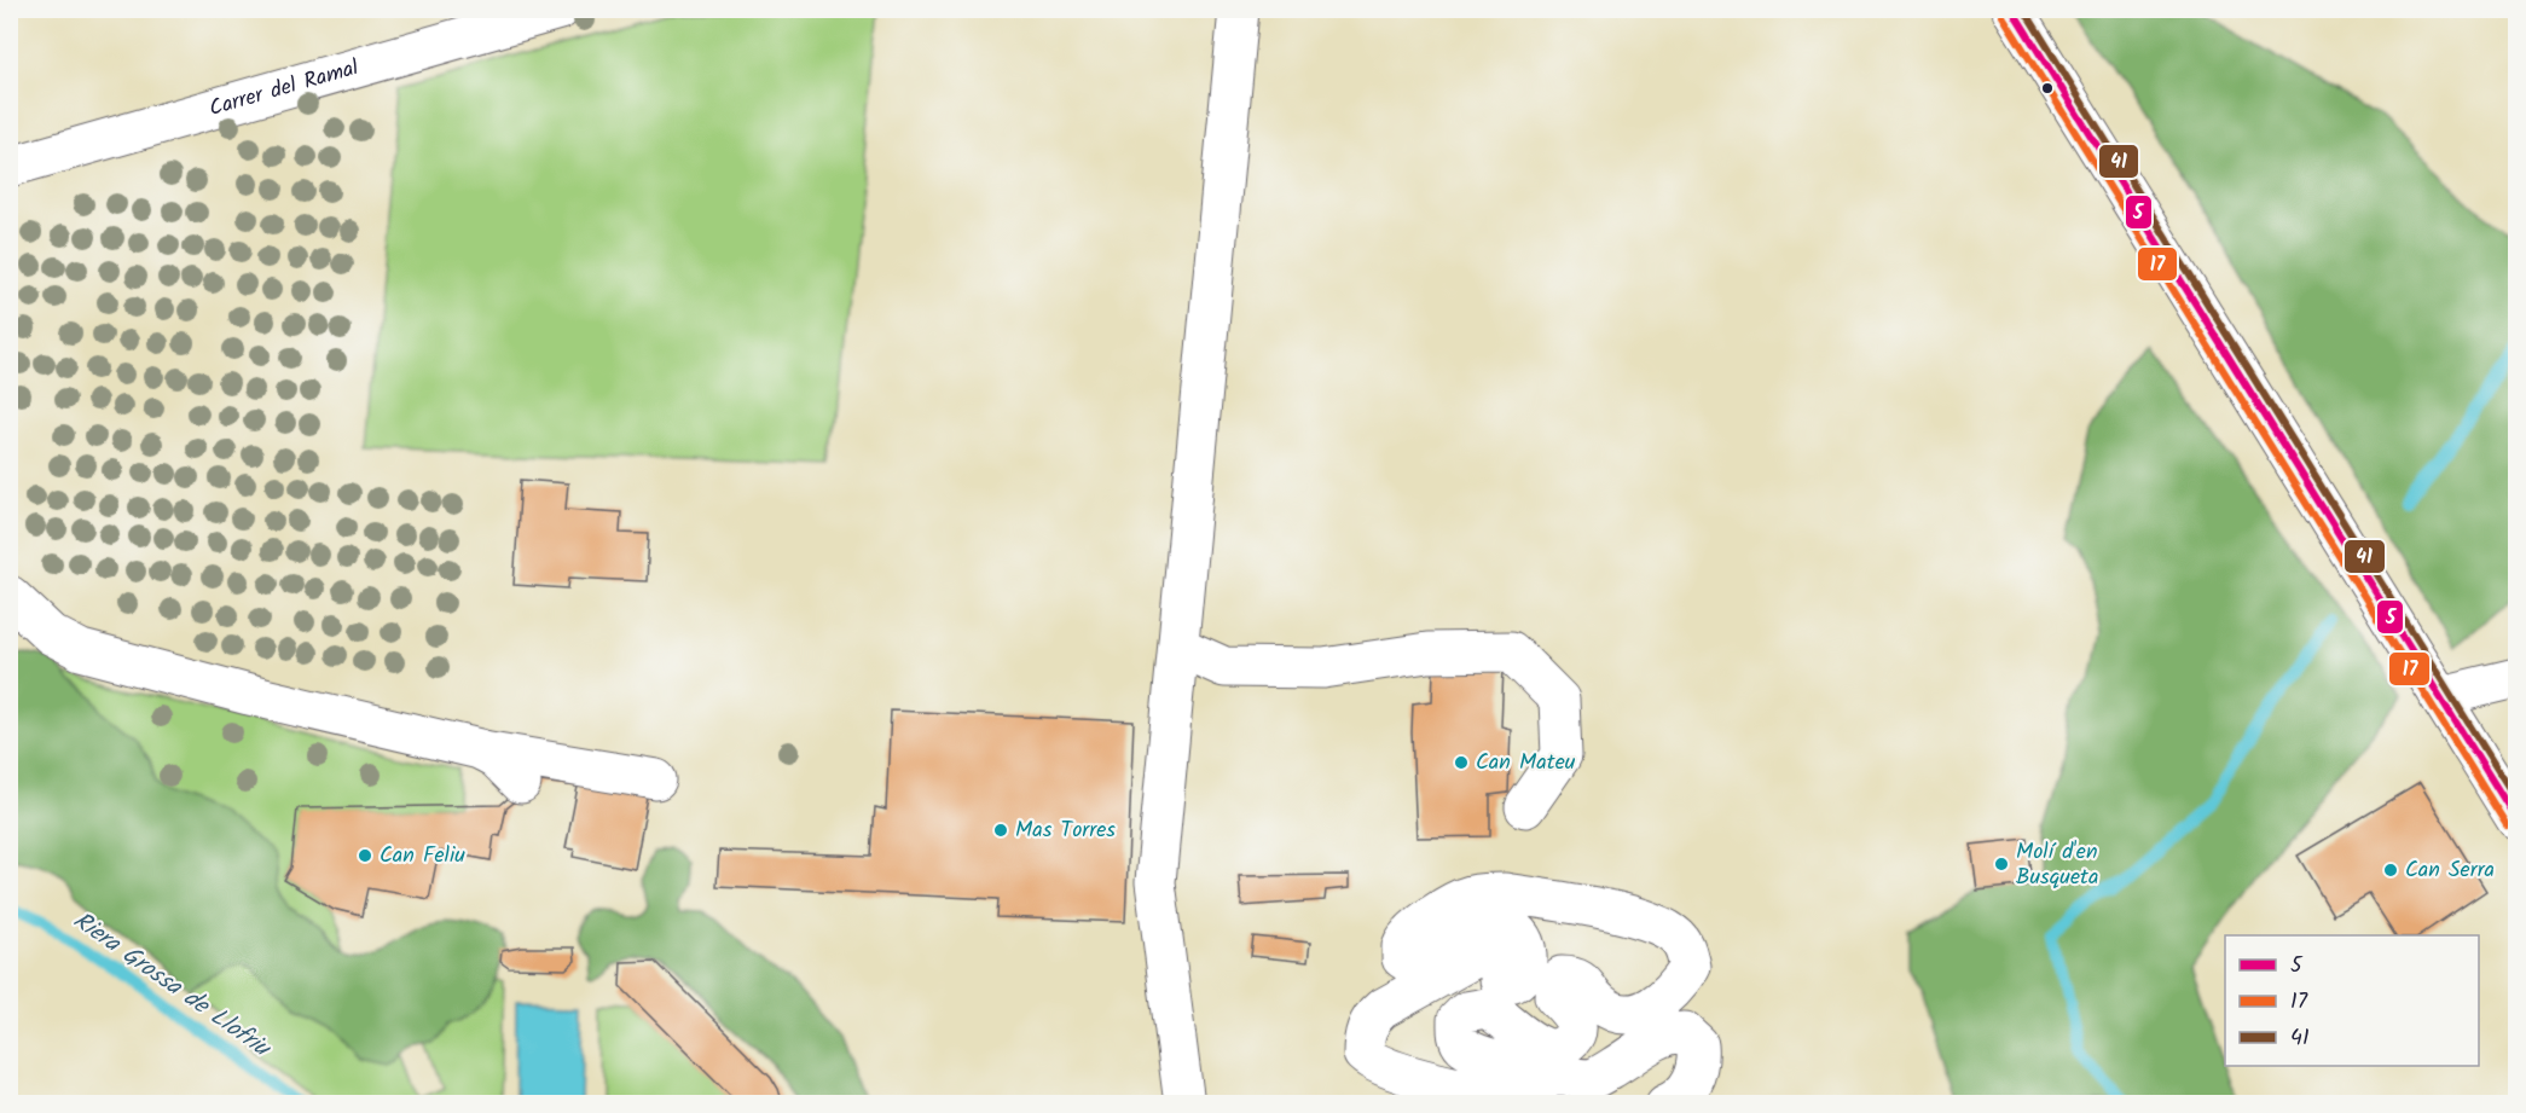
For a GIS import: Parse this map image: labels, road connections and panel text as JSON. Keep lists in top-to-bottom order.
{
  "streets": {
    "main road": ["Carrer del Ramal"]
  },
  "water": ["Riera Grossa de Llofriu"],
  "places": [
    "Can Mateu",
    "Mas Torres",
    "Can Feliu",
    "Molí d'en Busqueta",
    "Can Serra"
  ],
  "lines": ["transit line 5", "transit line 41", "transit line 17"],
  "legend": ["5", "17", "41"]
}
